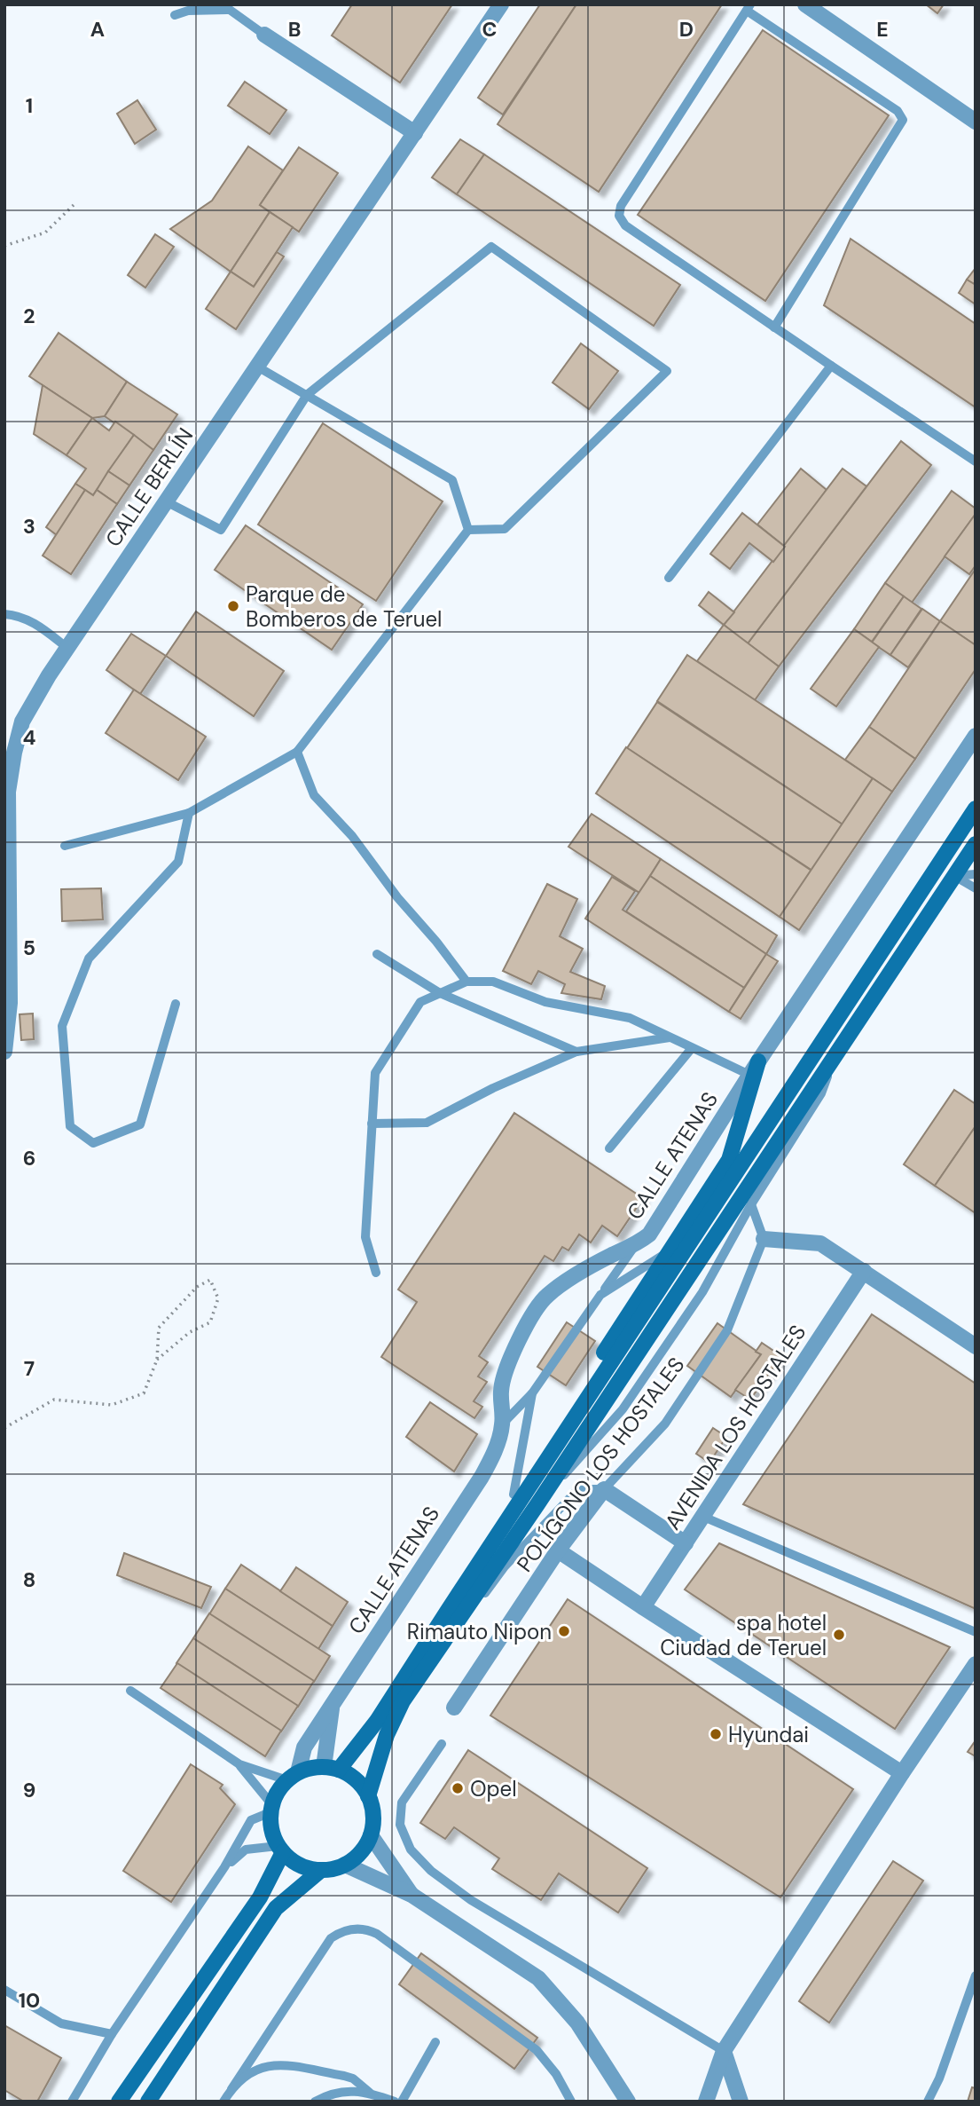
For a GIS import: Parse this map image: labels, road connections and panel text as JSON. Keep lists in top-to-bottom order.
{
  "streets": {
    "street": [
      "CALLE BERLÍN",
      "CALLE ATENAS",
      "AVENIDA LOS HOSTALES",
      "POLÍGONO LOS HOSTALES"
    ]
  },
  "places": [
    "Parque de Bomberos de Teruel",
    "Rimauto Nipon",
    "spa hotel Ciudad de Teruel",
    "Hyundai",
    "Opel"
  ],
  "grid": {
    "columns": [
      "A",
      "B",
      "C",
      "D",
      "E"
    ],
    "rows": [
      "1",
      "2",
      "3",
      "4",
      "5",
      "6",
      "7",
      "8",
      "9",
      "10"
    ]
  }
}
